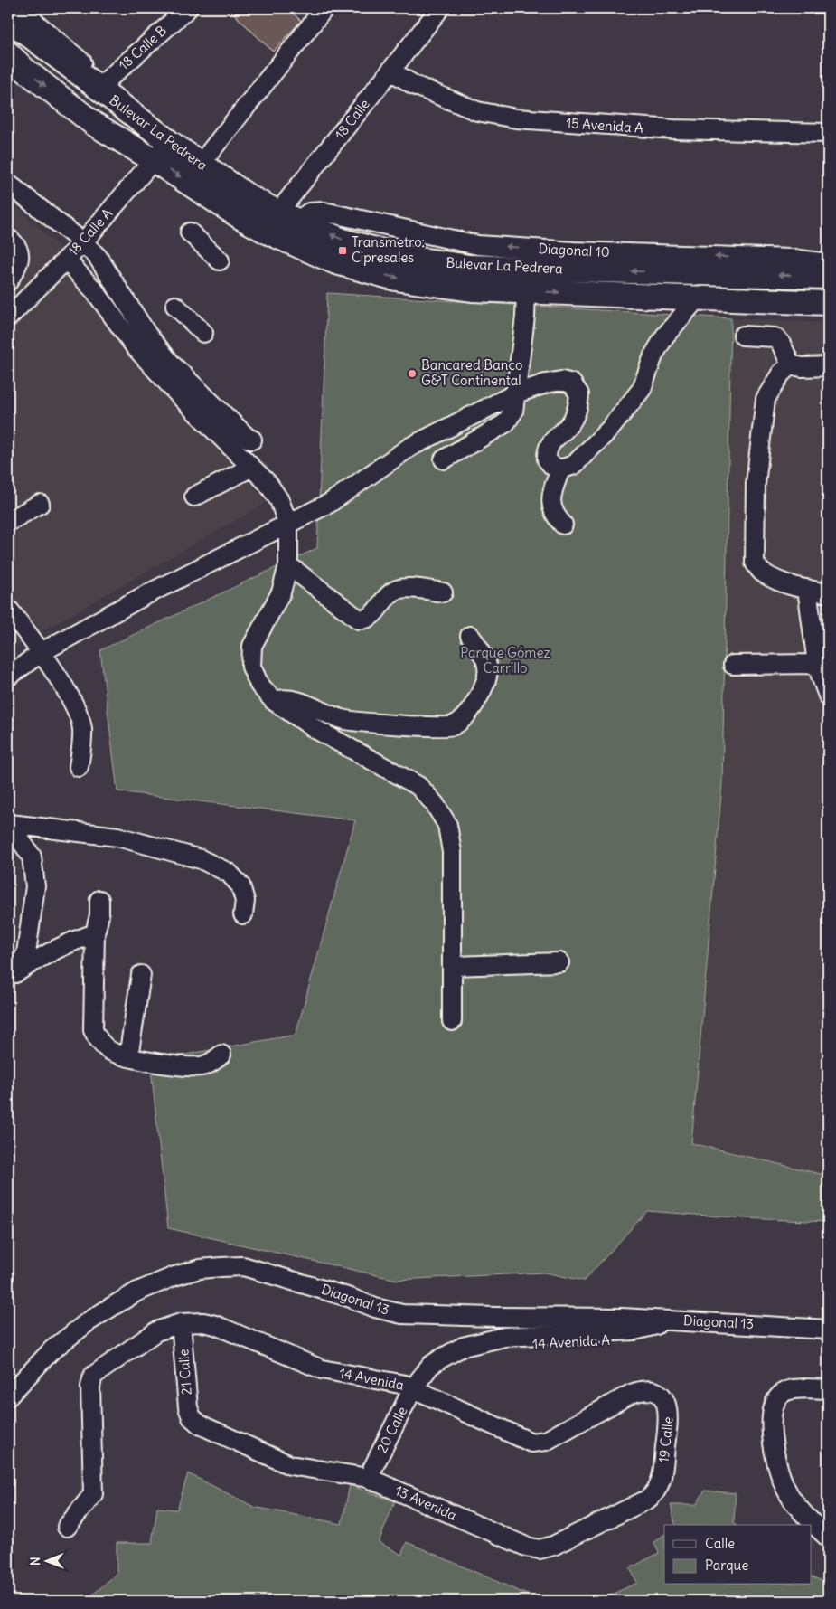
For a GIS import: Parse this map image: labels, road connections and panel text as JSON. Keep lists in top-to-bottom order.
{
  "streets": {
    "main road": ["Bulevar La Pedrera"],
    "street": [
      "18 Calle B",
      "18 Calle",
      "15 Avenida A",
      "18 Calle A",
      "Diagonal 10",
      "Diagonal 13",
      "14 Avenida A",
      "21 Calle",
      "14 Avenida",
      "20 Calle",
      "19 Calle",
      "13 Avenida"
    ]
  },
  "crossings": [
    ["18 Calle B", "Bulevar La Pedrera"],
    ["18 Calle", "15 Avenida A"],
    ["18 Calle", "Bulevar La Pedrera"],
    ["Bulevar La Pedrera", "18 Calle A"],
    ["Diagonal 13", "14 Avenida A"],
    ["14 Avenida A", "20 Calle"],
    ["21 Calle", "14 Avenida"],
    ["21 Calle", "13 Avenida"],
    ["14 Avenida", "20 Calle"],
    ["14 Avenida", "19 Calle"],
    ["20 Calle", "13 Avenida"],
    ["19 Calle", "13 Avenida"]
  ],
  "one_way": ["Diagonal 10"],
  "parks": ["Parque Gómez Carrillo"],
  "places": {
    "transit": ["Transmetro: Cipresales"],
    "other": ["Bancared Banco G&T Continental"]
  },
  "legend": ["Calle", "Parque"],
  "north": "left"
}
